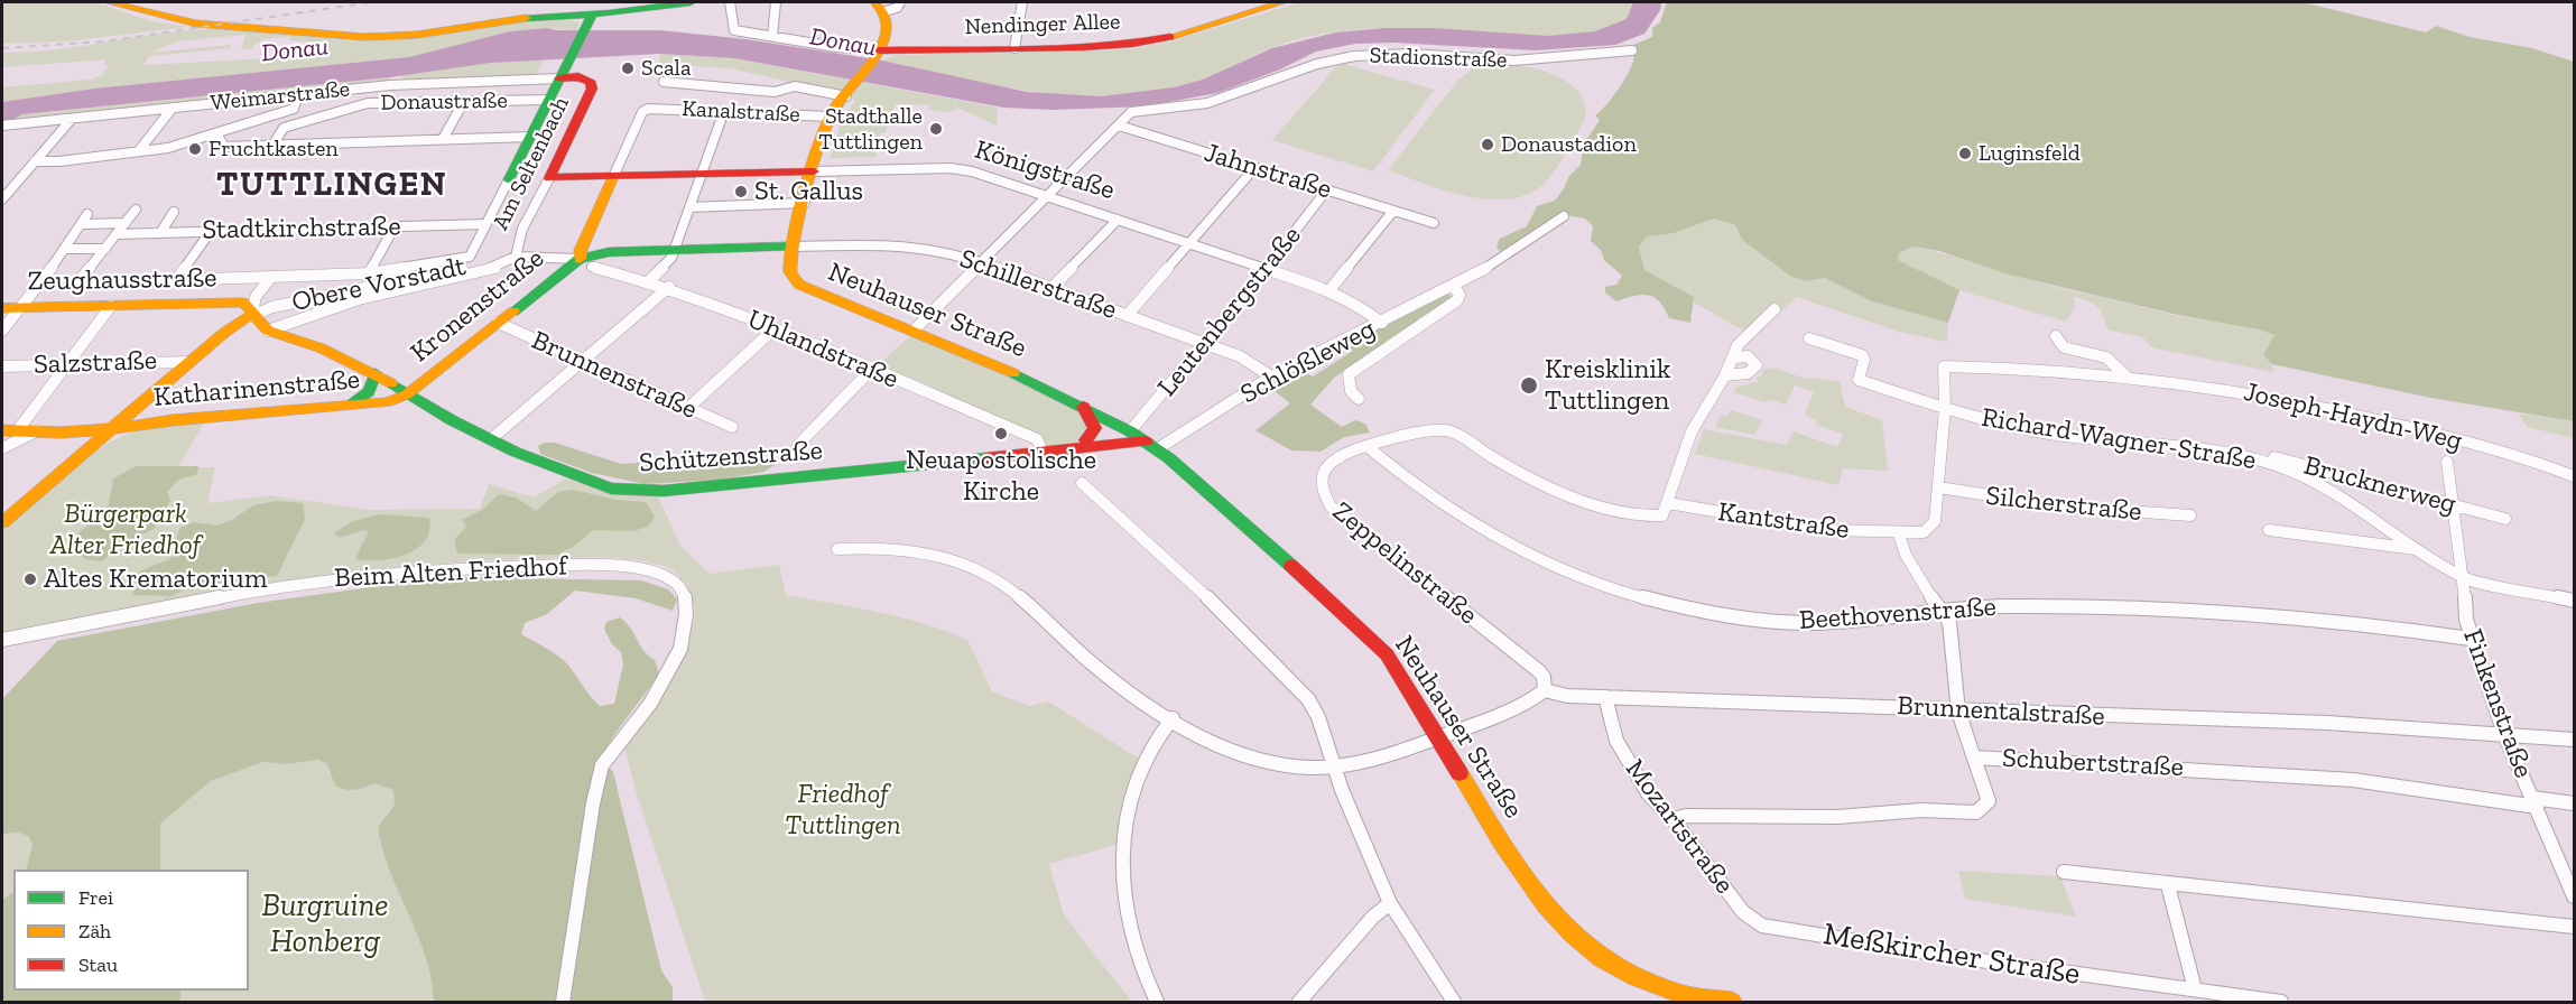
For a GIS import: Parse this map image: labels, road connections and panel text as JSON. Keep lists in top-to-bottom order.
{
  "streets": {
    "street": [
      "Nendinger Allee",
      "Stadionstraße",
      "Weimarstraße",
      "Donaustraße",
      "Kanalstraße",
      "Am Seltenbach",
      "Königstraße",
      "Jahnstraße",
      "Stadtkirchstraße",
      "Zeughausstraße",
      "Obere Vorstadt",
      "Schillerstraße",
      "Kronenstraße",
      "Neuhauser Straße",
      "Leutenbergstraße",
      "Uhlandstraße",
      "Schlößleweg",
      "Salzstraße",
      "Brunnenstraße",
      "Katharinenstraße",
      "Joseph-Haydn-Weg",
      "Richard-Wagner-Straße",
      "Schützenstraße",
      "Brucknerweg",
      "Silcherstraße",
      "Kantstraße",
      "Zeppelinstraße",
      "Beim Alten Friedhof",
      "Beethovenstraße",
      "Finkenstraße",
      "Brunnentalstraße",
      "Schubertstraße",
      "Mozartstraße",
      "Meßkircher Straße"
    ]
  },
  "crossings": [
    ["Stadionstraße", "Jahnstraße"],
    ["Weimarstraße", "Am Seltenbach"],
    ["Kanalstraße", "Königstraße"],
    ["Am Seltenbach", "Königstraße"],
    ["Am Seltenbach", "Obere Vorstadt"],
    ["Königstraße", "Leutenbergstraße"],
    ["Königstraße", "Schlößleweg"],
    ["Jahnstraße", "Leutenbergstraße"],
    ["Zeughausstraße", "Obere Vorstadt"],
    ["Obere Vorstadt", "Kronenstraße"],
    ["Obere Vorstadt", "Uhlandstraße"],
    ["Obere Vorstadt", "Schützenstraße"],
    ["Schillerstraße", "Neuhauser Straße"],
    ["Schillerstraße", "Leutenbergstraße"],
    ["Schillerstraße", "Schlößleweg"],
    ["Kronenstraße", "Uhlandstraße"],
    ["Kronenstraße", "Brunnenstraße"],
    ["Kronenstraße", "Katharinenstraße"],
    ["Kronenstraße", "Schützenstraße"],
    ["Neuhauser Straße", "Leutenbergstraße"],
    ["Neuhauser Straße", "Schlößleweg"],
    ["Neuhauser Straße", "Schützenstraße"],
    ["Leutenbergstraße", "Schützenstraße"],
    ["Uhlandstraße", "Schützenstraße"],
    ["Schlößleweg", "Schützenstraße"],
    ["Katharinenstraße", "Schützenstraße"],
    ["Joseph-Haydn-Weg", "Kantstraße"],
    ["Richard-Wagner-Straße", "Brucknerweg"],
    ["Richard-Wagner-Straße", "Kantstraße"],
    ["Richard-Wagner-Straße", "Finkenstraße"],
    ["Brucknerweg", "Finkenstraße"],
    ["Silcherstraße", "Kantstraße"],
    ["Kantstraße", "Zeppelinstraße"],
    ["Zeppelinstraße", "Beethovenstraße"],
    ["Zeppelinstraße", "Brunnentalstraße"],
    ["Beethovenstraße", "Finkenstraße"],
    ["Finkenstraße", "Brunnentalstraße"],
    ["Finkenstraße", "Schubertstraße"],
    ["Brunnentalstraße", "Mozartstraße"],
    ["Schubertstraße", "Mozartstraße"],
    ["Mozartstraße", "Meßkircher Straße"]
  ],
  "districts": ["TUTTLINGEN"],
  "water": ["Donau"],
  "parks": ["Bürgerpark Alter Friedhof", "Friedhof Tuttlingen", "Burgruine Honberg"],
  "places": [
    "Scala",
    "Stadthalle Tuttlingen",
    "Donaustadion",
    "Fruchtkasten",
    "Luginsfeld",
    "St. Gallus",
    "Kreisklinik Tuttlingen",
    "Neuapostolische Kirche",
    "Altes Krematorium"
  ],
  "legend": ["Frei", "Zäh", "Stau"]
}
